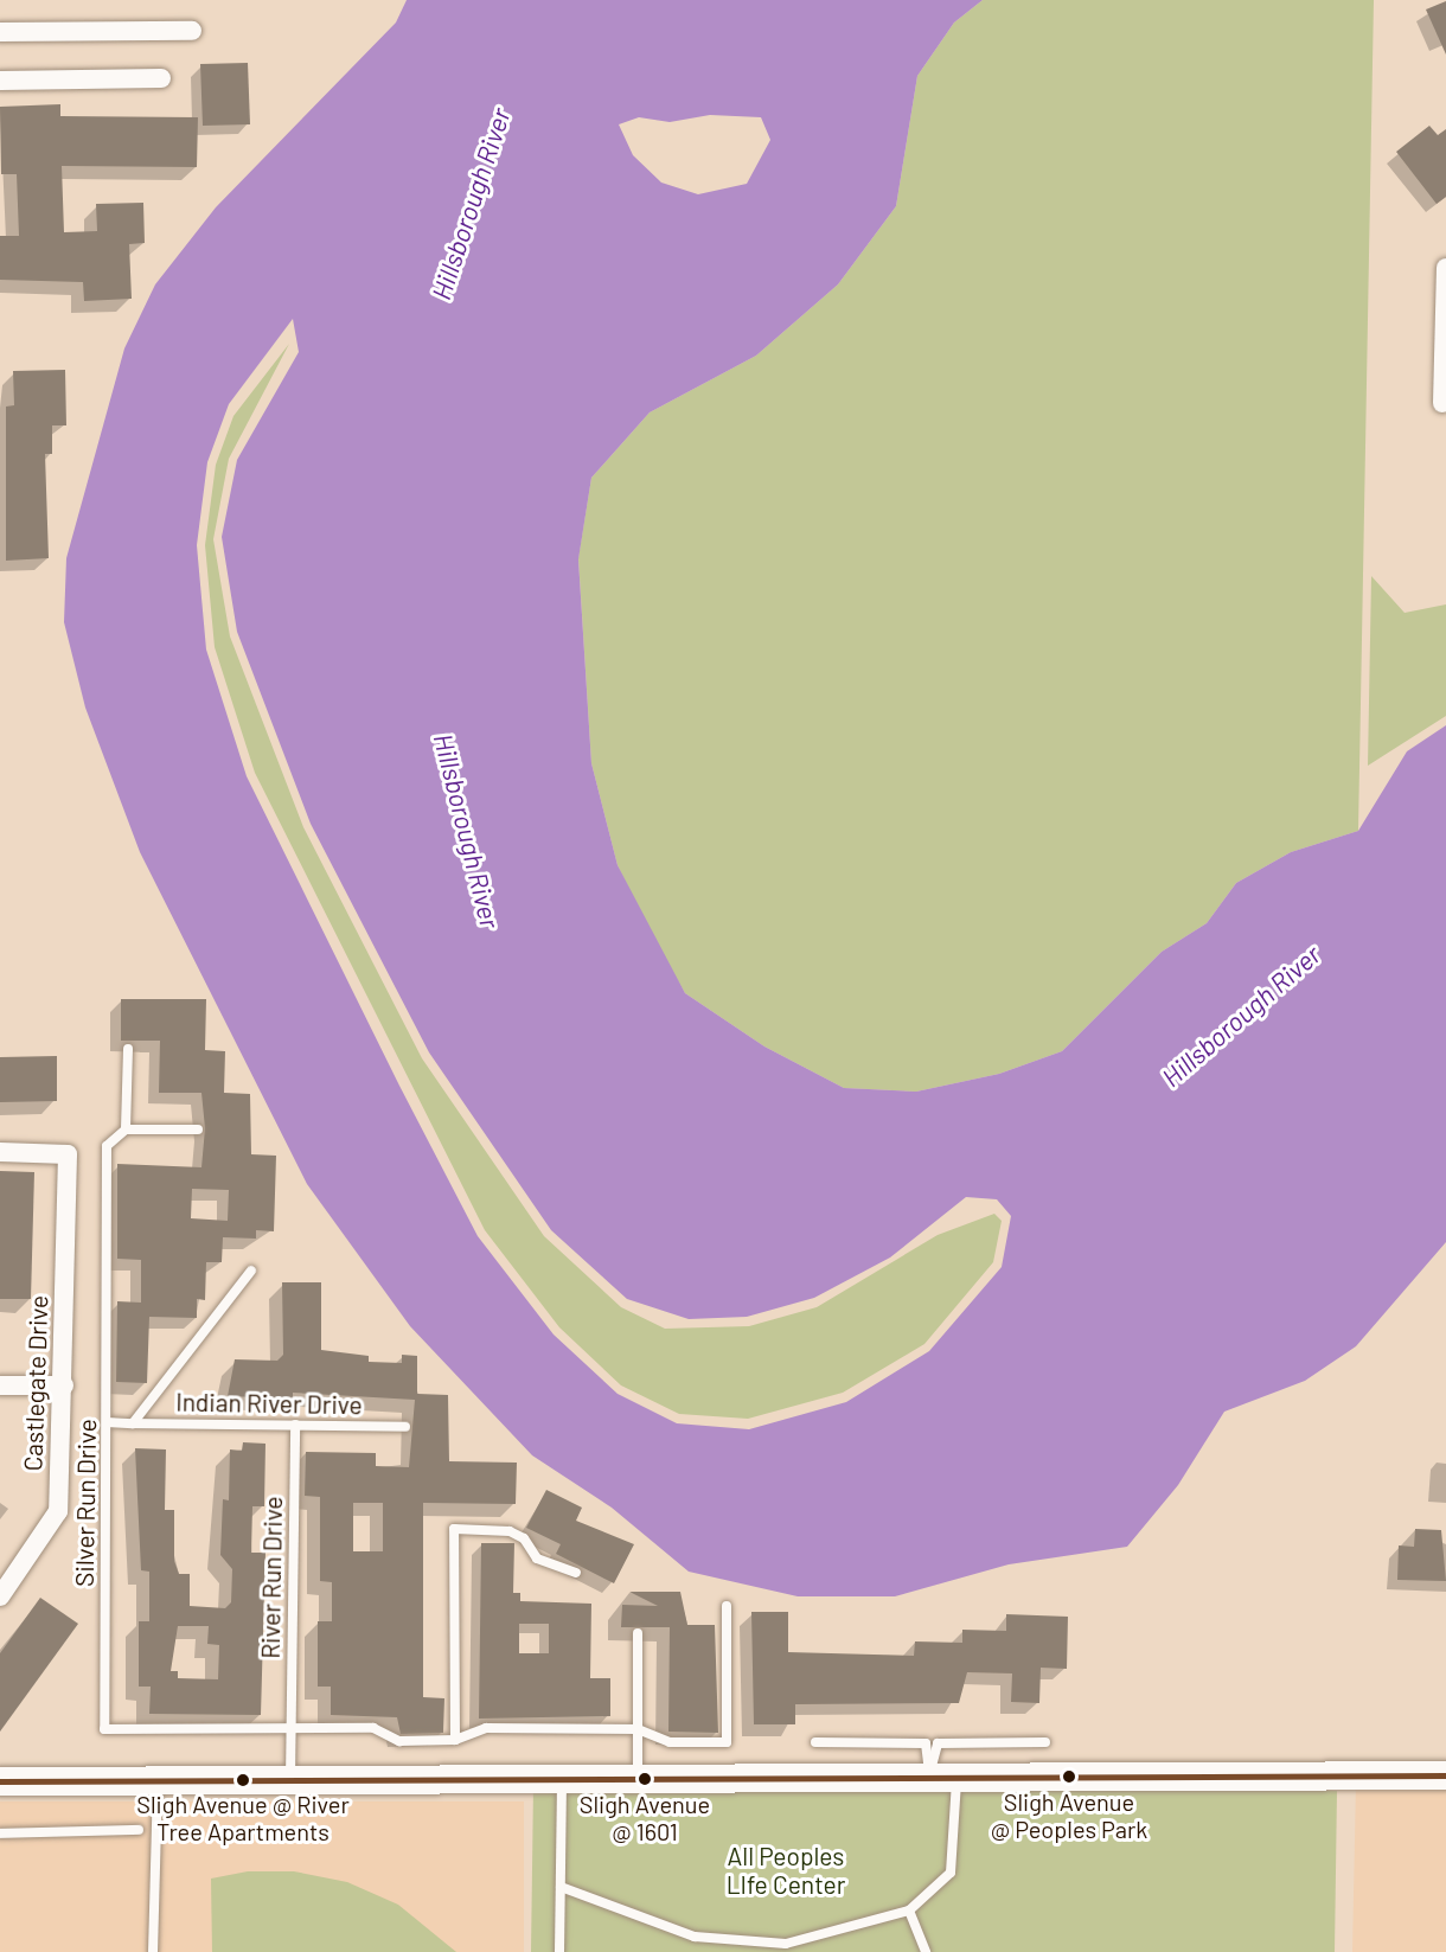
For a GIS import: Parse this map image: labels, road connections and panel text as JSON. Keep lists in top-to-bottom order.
{
  "streets": {
    "street": ["Castlegate Drive"],
    "lane": ["Indian River Drive", "Silver Run Drive", "River Run Drive"]
  },
  "crossings": [
    ["Indian River Drive", "Silver Run Drive"],
    ["Indian River Drive", "River Run Drive"],
    ["Silver Run Drive", "River Run Drive"]
  ],
  "water": ["Hillsborough River"],
  "parks": ["All Peoples LIfe Center"],
  "places": ["Sligh Avenue @ Peoples Park", "Sligh Avenue @ 1601", "Sligh Avenue @ River Tree Apartments"]
}
